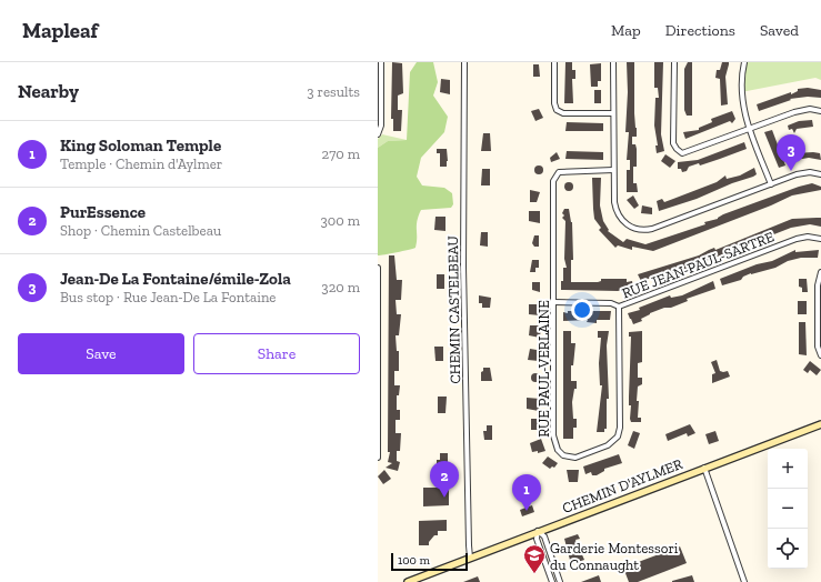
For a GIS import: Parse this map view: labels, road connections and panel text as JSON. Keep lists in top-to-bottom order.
{
  "streets": {
    "main road": ["CHEMIN D'AYLMER"],
    "street": ["RUE JEAN-PAUL-SARTRE", "CHEMIN CASTELBEAU", "RUE PAUL-VERLAINE"]
  },
  "crossings": [
    ["RUE JEAN-PAUL-SARTRE", "RUE PAUL-VERLAINE"],
    ["CHEMIN CASTELBEAU", "CHEMIN D'AYLMER"]
  ],
  "places": {
    "school or university": ["Garderie Montessori du Connaught"]
  },
  "scale_bar": "100 m",
  "page": {
    "header": "Mapleaf",
    "nav": ["Map", "Directions", "Saved"],
    "heading": ["Nearby", "3 results"],
    "list": [
      {
        "mark": "1",
        "name": "King Soloman Temple",
        "note": "Temple · Chemin d'Aylmer",
        "value": "270 m"
      },
      {
        "mark": "2",
        "name": "PurEssence",
        "note": "Shop · Chemin Castelbeau",
        "value": "300 m"
      },
      {
        "mark": "3",
        "name": "Jean-De La Fontaine/émile-Zola",
        "note": "Bus stop · Rue Jean-De La Fontaine",
        "value": "320 m"
      }
    ],
    "pins": ["3", "2", "1"],
    "buttons": ["Save", "Share"],
    "map_buttons": ["+", "−"],
    "scale": "100 m"
  }
}
